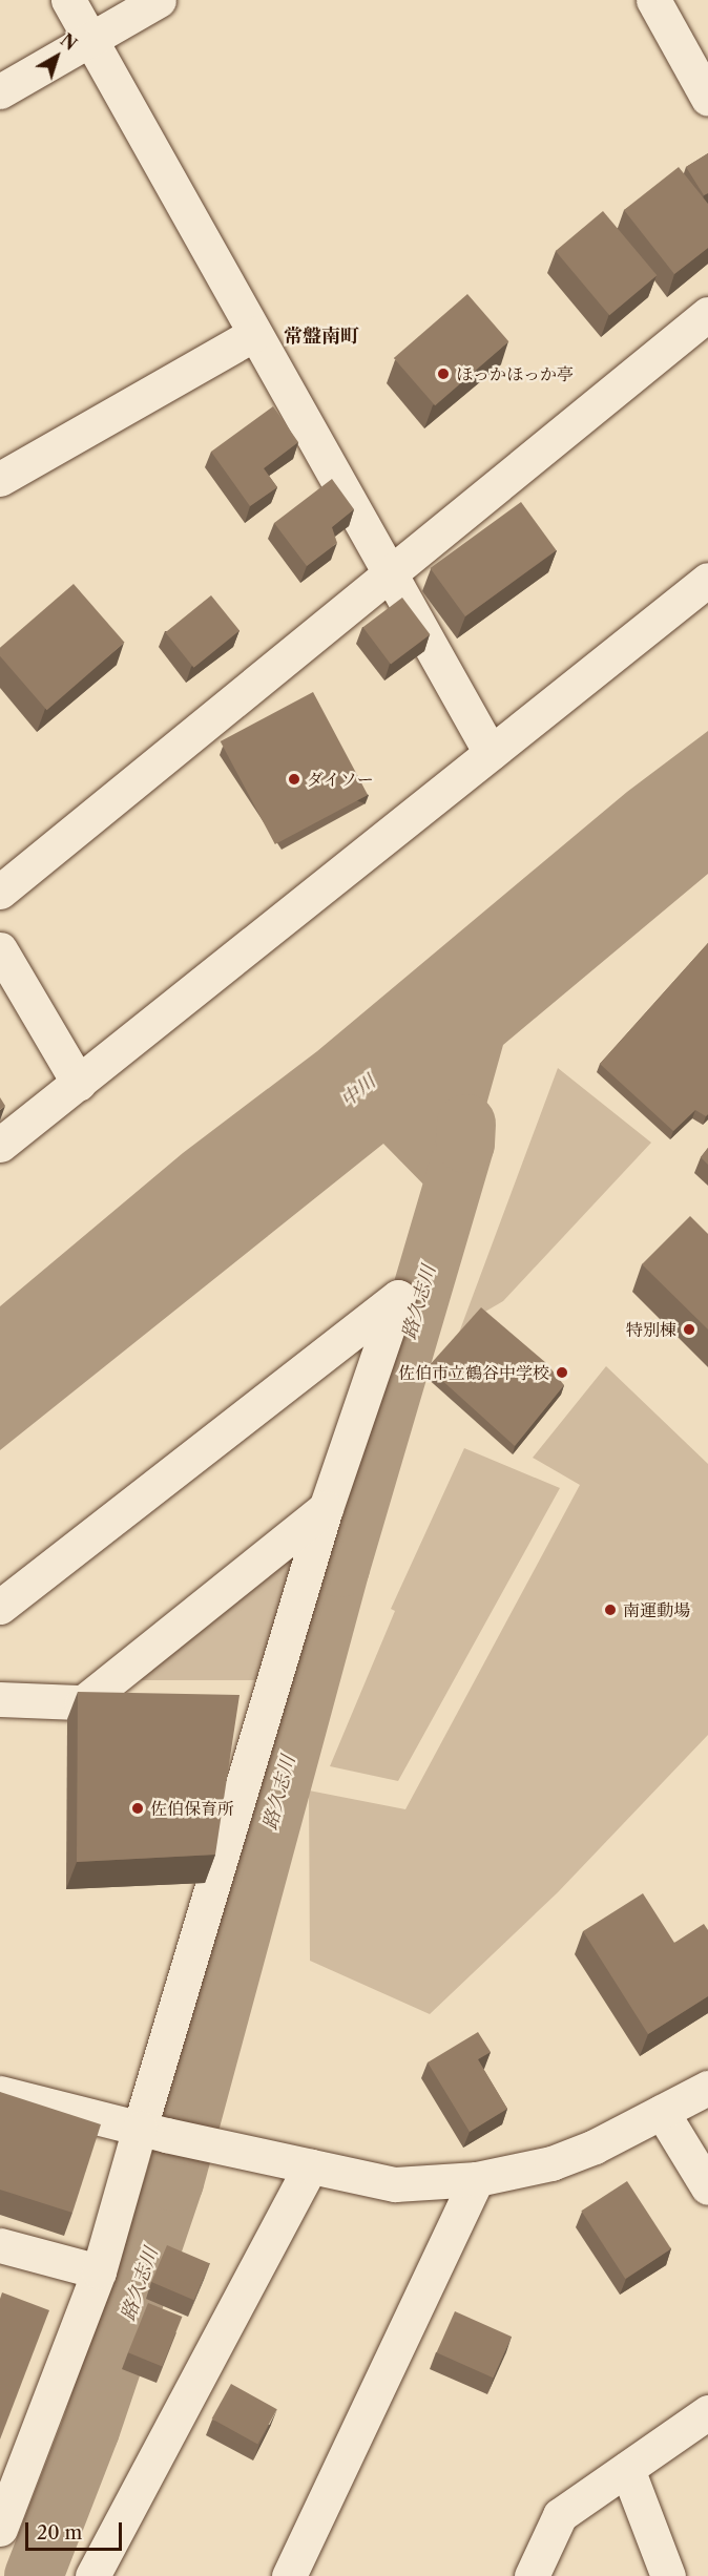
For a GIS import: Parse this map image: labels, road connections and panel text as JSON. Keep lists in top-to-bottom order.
{
  "districts": ["常盤南町"],
  "water": ["中川", "路久志川"],
  "places": [
    "ほっかほっか亭",
    "ダイソー",
    "特別棟",
    "佐伯市立鶴谷中学校",
    "南運動場",
    "佐伯保育所"
  ],
  "scale_bar": "20 m",
  "north": "top right"
}
